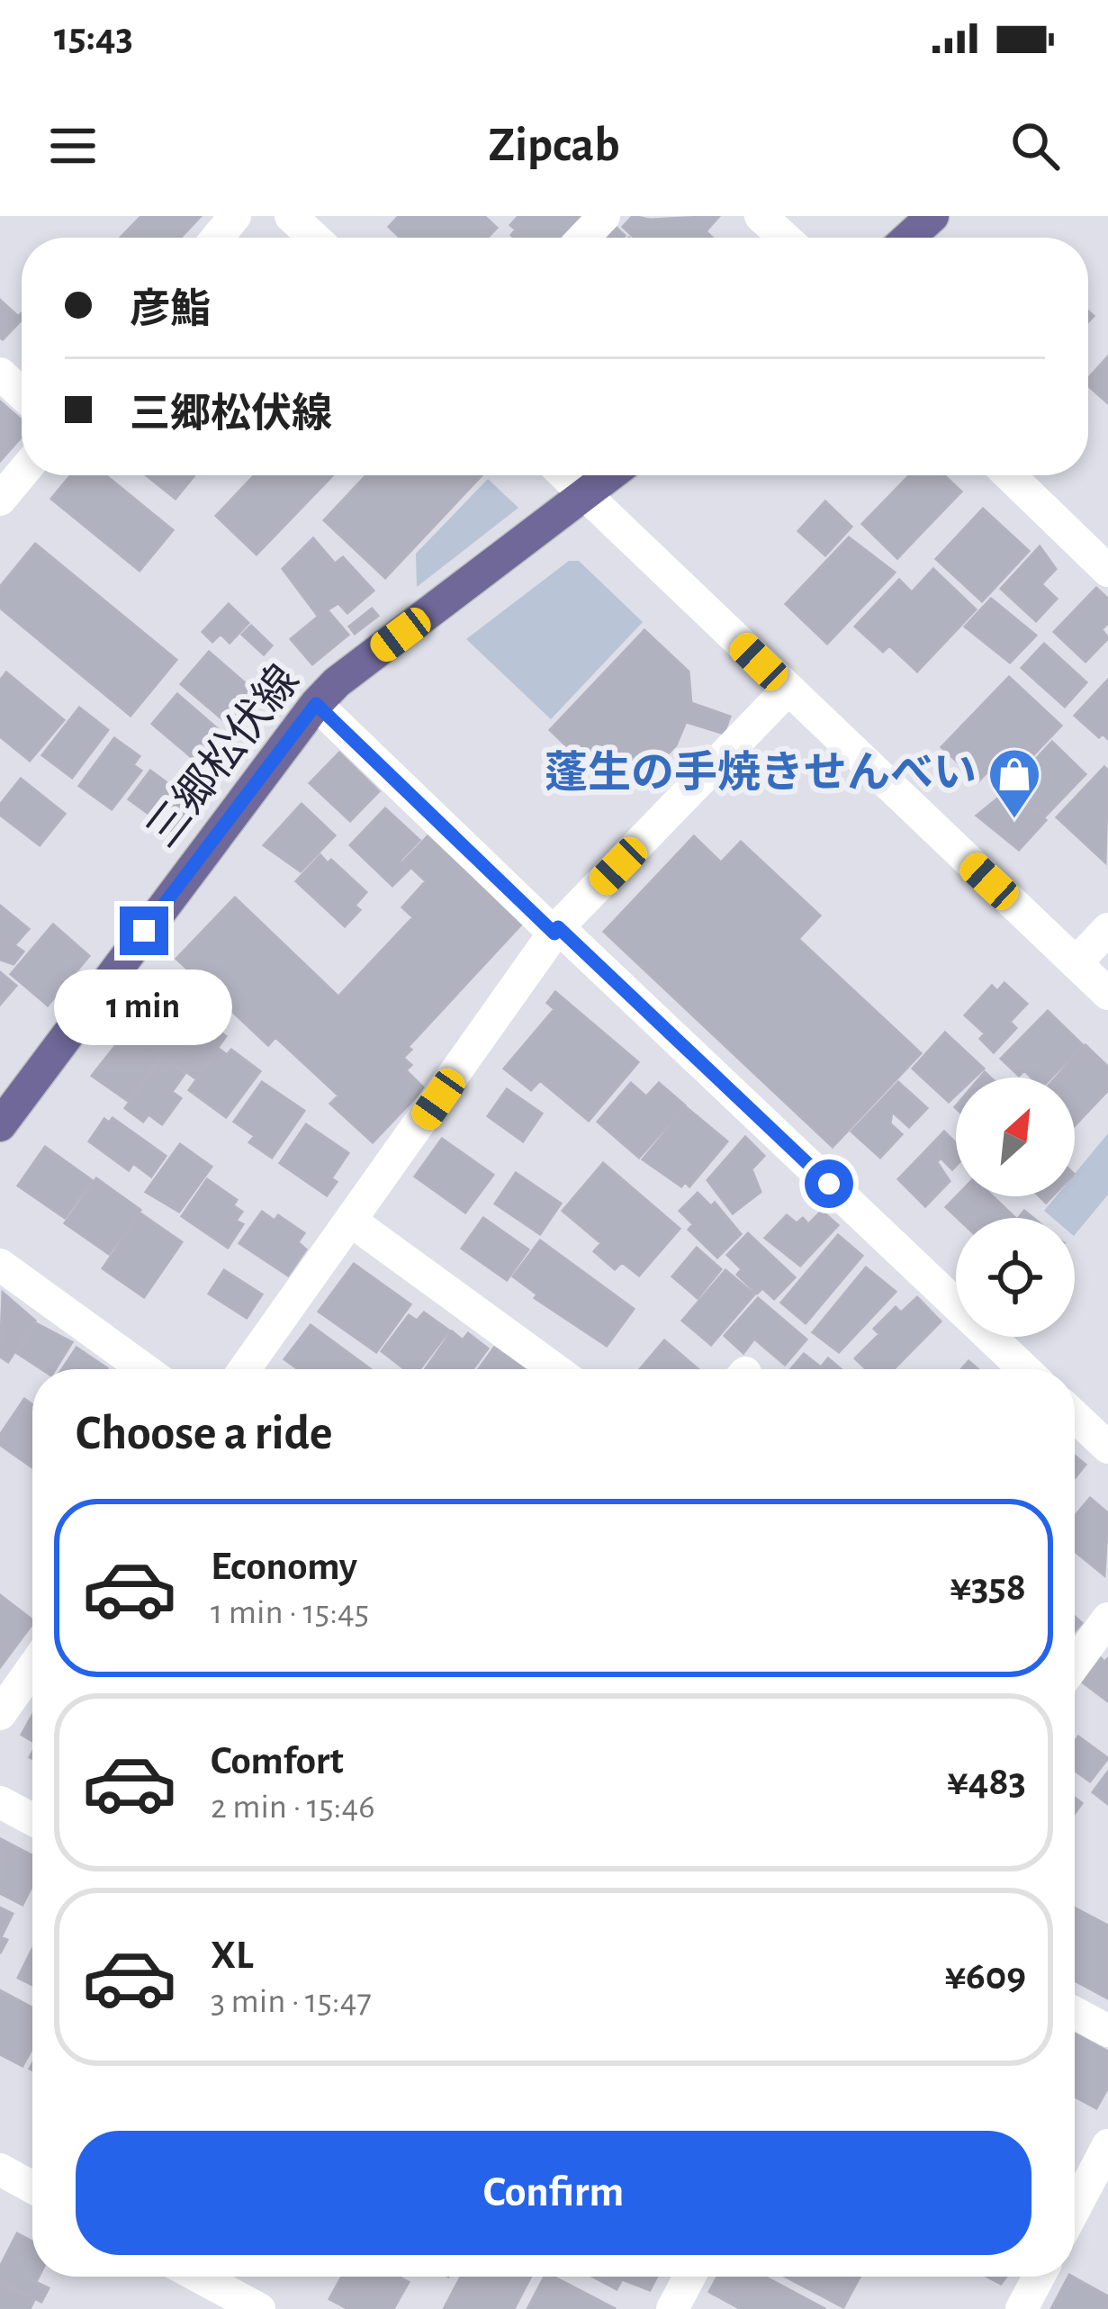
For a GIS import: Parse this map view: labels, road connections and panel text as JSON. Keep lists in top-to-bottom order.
{
  "streets": {
    "main road": ["三郷松伏線"]
  },
  "places": {
    "shop": ["蓬生の手焼きせんべい"]
  },
  "north": "top right",
  "page": {
    "status": "15:43",
    "header": "Zipcab",
    "banner": ["彦鮨", "三郷松伏線"],
    "bubble": "1 min",
    "heading": "Choose a ride",
    "list": [
      {
        "name": "Economy",
        "note": "1 min · 15:45",
        "value": "¥358"
      },
      {
        "name": "Comfort",
        "note": "2 min · 15:46",
        "value": "¥483"
      },
      {
        "name": "XL",
        "note": "3 min · 15:47",
        "value": "¥609"
      }
    ],
    "buttons": "Confirm"
  }
}
